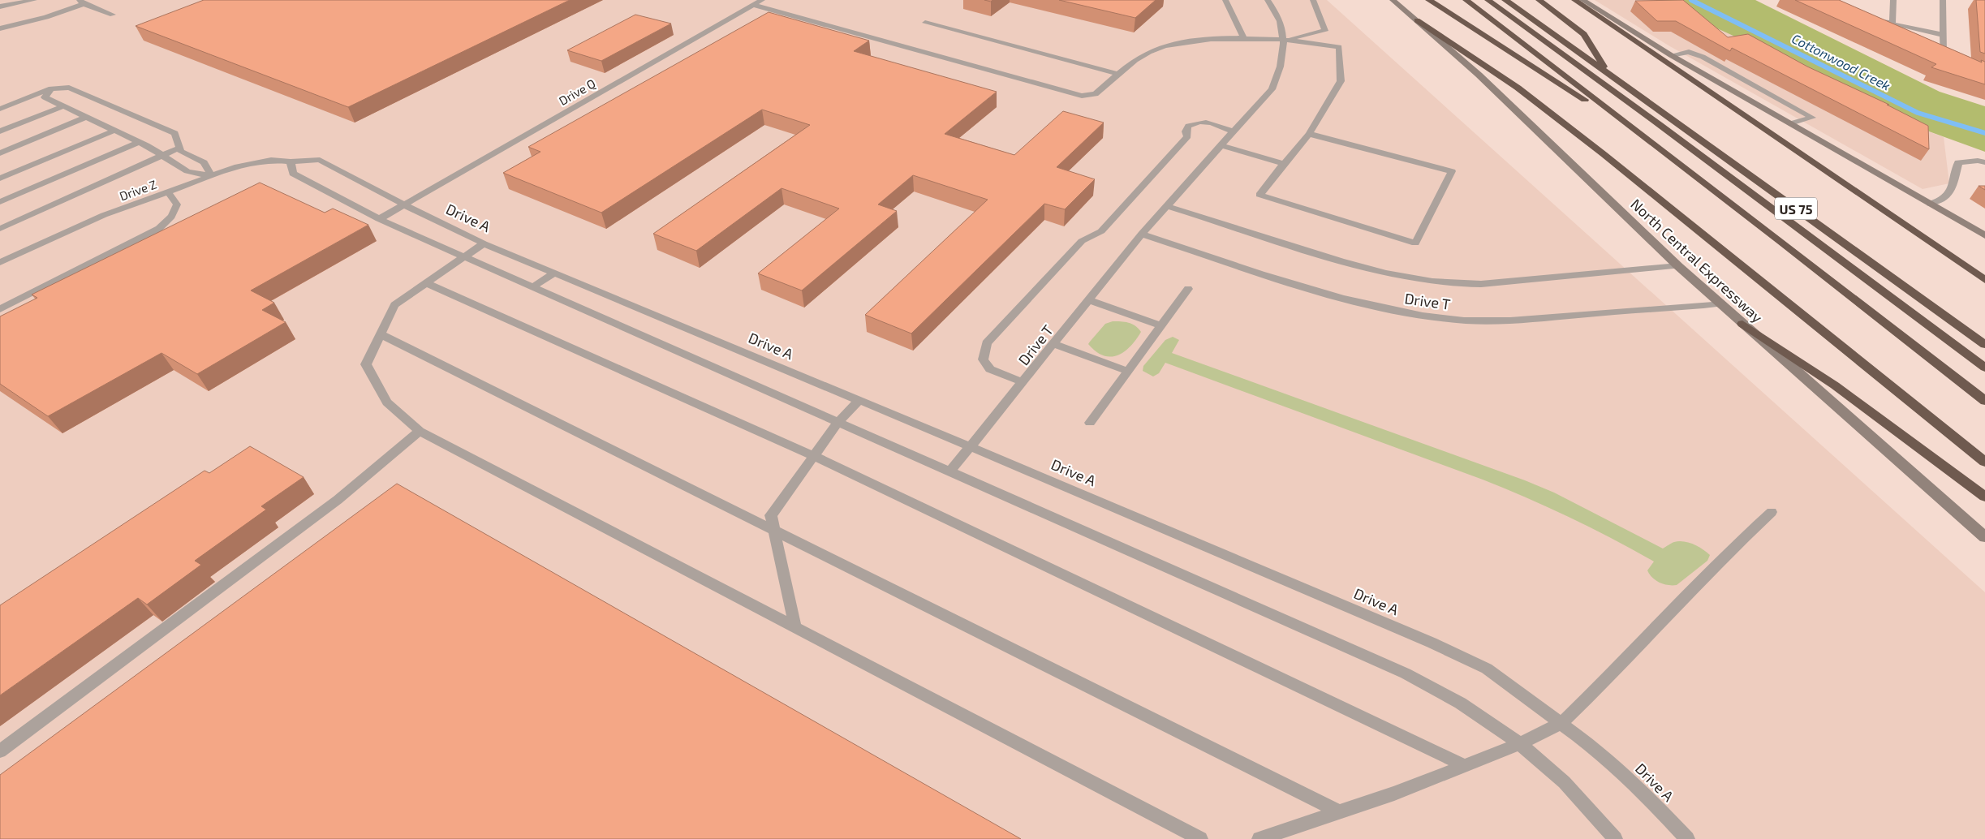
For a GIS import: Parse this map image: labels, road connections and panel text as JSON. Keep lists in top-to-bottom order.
{
  "streets": {
    "highway": ["US 75"],
    "main road": ["North Central Expressway"],
    "lane": [
      "Drive Q",
      "Drive Z",
      "Drive A",
      "Drive T"
    ]
  },
  "crossings": [
    ["Drive Q", "Drive Z"],
    ["Drive Q", "Drive A"],
    ["Drive Z", "Drive A"],
    ["Drive A", "Drive T"],
    ["North Central Expressway", "Drive T"]
  ],
  "water": ["Cottonwood Creek"]
}
